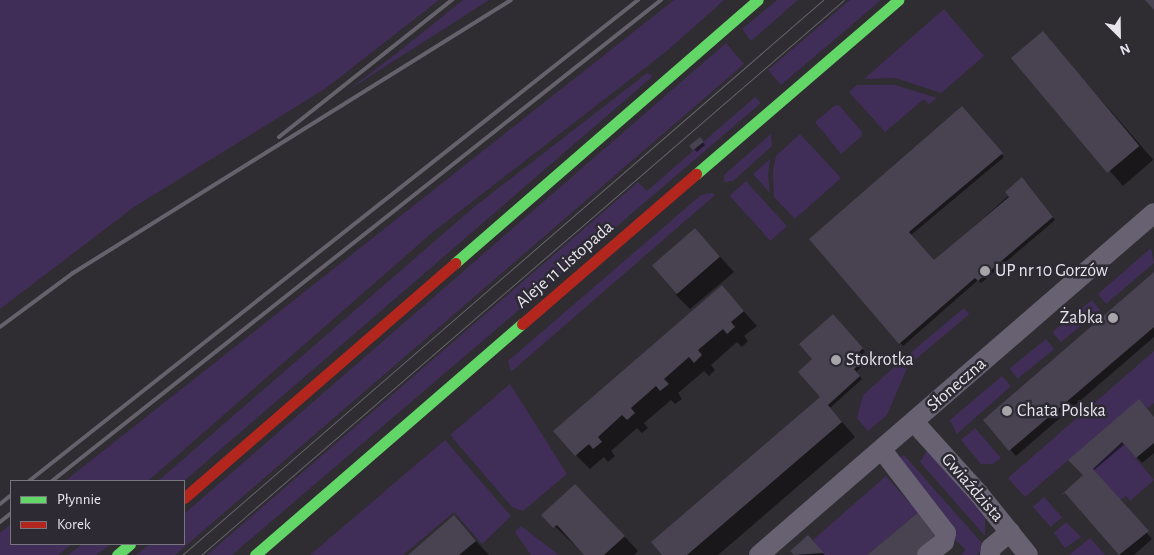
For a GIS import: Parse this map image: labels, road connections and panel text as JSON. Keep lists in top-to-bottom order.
{
  "streets": {
    "main road": ["Aleje 11 Listopada"],
    "street": ["Słoneczna", "Gwiaździsta"]
  },
  "crossings": [
    ["Słoneczna", "Gwiaździsta"]
  ],
  "places": [
    "UP nr 10 Gorzów",
    "Żabka",
    "Stokrotka",
    "Chata Polska"
  ],
  "legend": ["Płynnie", "Korek"],
  "north": "bottom right"
}
